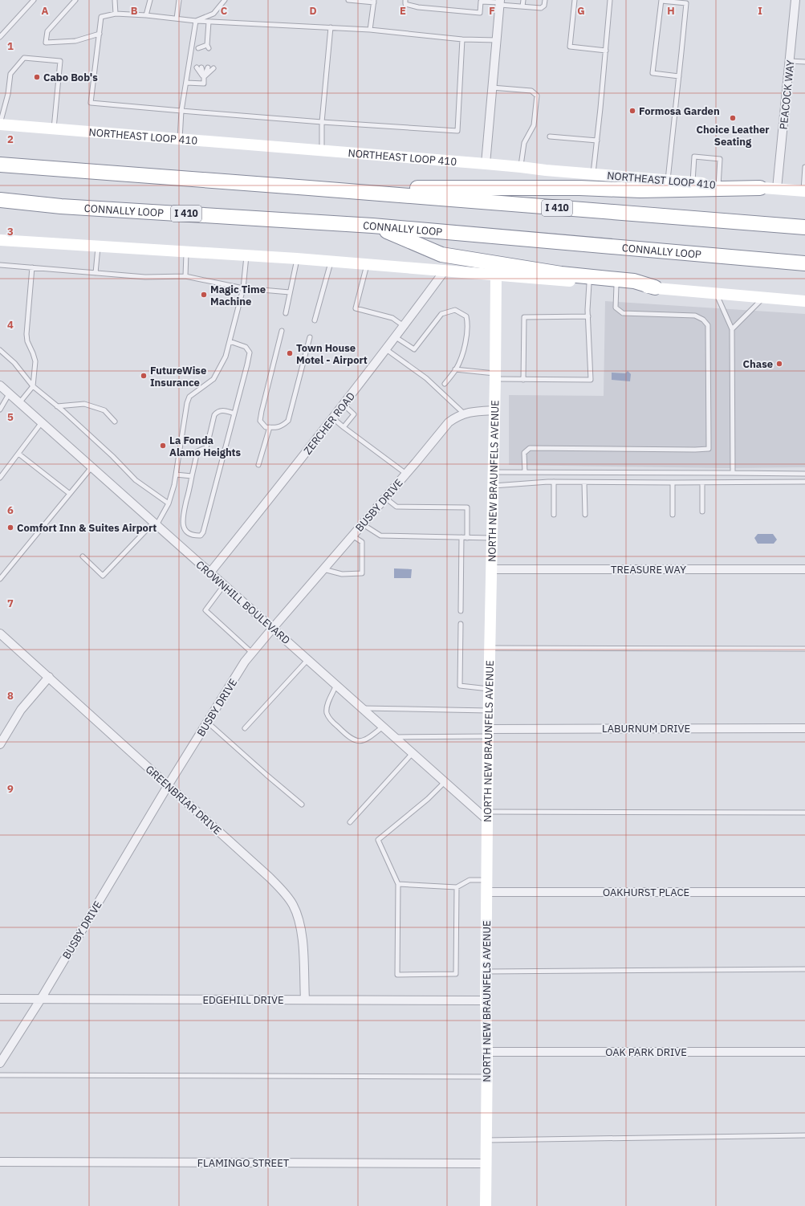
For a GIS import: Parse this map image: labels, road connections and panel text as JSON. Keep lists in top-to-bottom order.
{
  "streets": {
    "highway": ["I 410", "CONNALLY LOOP"],
    "main road": ["NORTHEAST LOOP 410", "NORTH NEW BRAUNFELS AVENUE"],
    "street": [
      "PEACOCK WAY",
      "ZERCHER ROAD",
      "BUSBY DRIVE",
      "TREASURE WAY",
      "CROWNHILL BOULEVARD",
      "LABURNUM DRIVE",
      "GREENBRIAR DRIVE",
      "OAKHURST PLACE",
      "EDGEHILL DRIVE",
      "OAK PARK DRIVE",
      "FLAMINGO STREET"
    ]
  },
  "crossings": [
    ["ZERCHER ROAD", "CROWNHILL BOULEVARD"],
    ["NORTH NEW BRAUNFELS AVENUE", "BUSBY DRIVE"],
    ["NORTH NEW BRAUNFELS AVENUE", "TREASURE WAY"],
    ["NORTH NEW BRAUNFELS AVENUE", "CROWNHILL BOULEVARD"],
    ["NORTH NEW BRAUNFELS AVENUE", "LABURNUM DRIVE"],
    ["NORTH NEW BRAUNFELS AVENUE", "OAKHURST PLACE"],
    ["NORTH NEW BRAUNFELS AVENUE", "EDGEHILL DRIVE"],
    ["NORTH NEW BRAUNFELS AVENUE", "OAK PARK DRIVE"],
    ["NORTH NEW BRAUNFELS AVENUE", "FLAMINGO STREET"],
    ["BUSBY DRIVE", "CROWNHILL BOULEVARD"],
    ["BUSBY DRIVE", "GREENBRIAR DRIVE"],
    ["BUSBY DRIVE", "EDGEHILL DRIVE"],
    ["GREENBRIAR DRIVE", "EDGEHILL DRIVE"]
  ],
  "places": [
    "Cabo Bob's",
    "Formosa Garden",
    "Choice Leather Seating",
    "Magic Time Machine",
    "Town House Motel - Airport",
    "Chase",
    "FutureWise Insurance",
    "La Fonda Alamo Heights",
    "Comfort Inn & Suites Airport"
  ],
  "grid": {
    "columns": [
      "A",
      "B",
      "C",
      "D",
      "E",
      "F",
      "G",
      "H",
      "I"
    ],
    "rows": [
      "1",
      "2",
      "3",
      "4",
      "5",
      "6",
      "7",
      "8",
      "9"
    ]
  }
}
